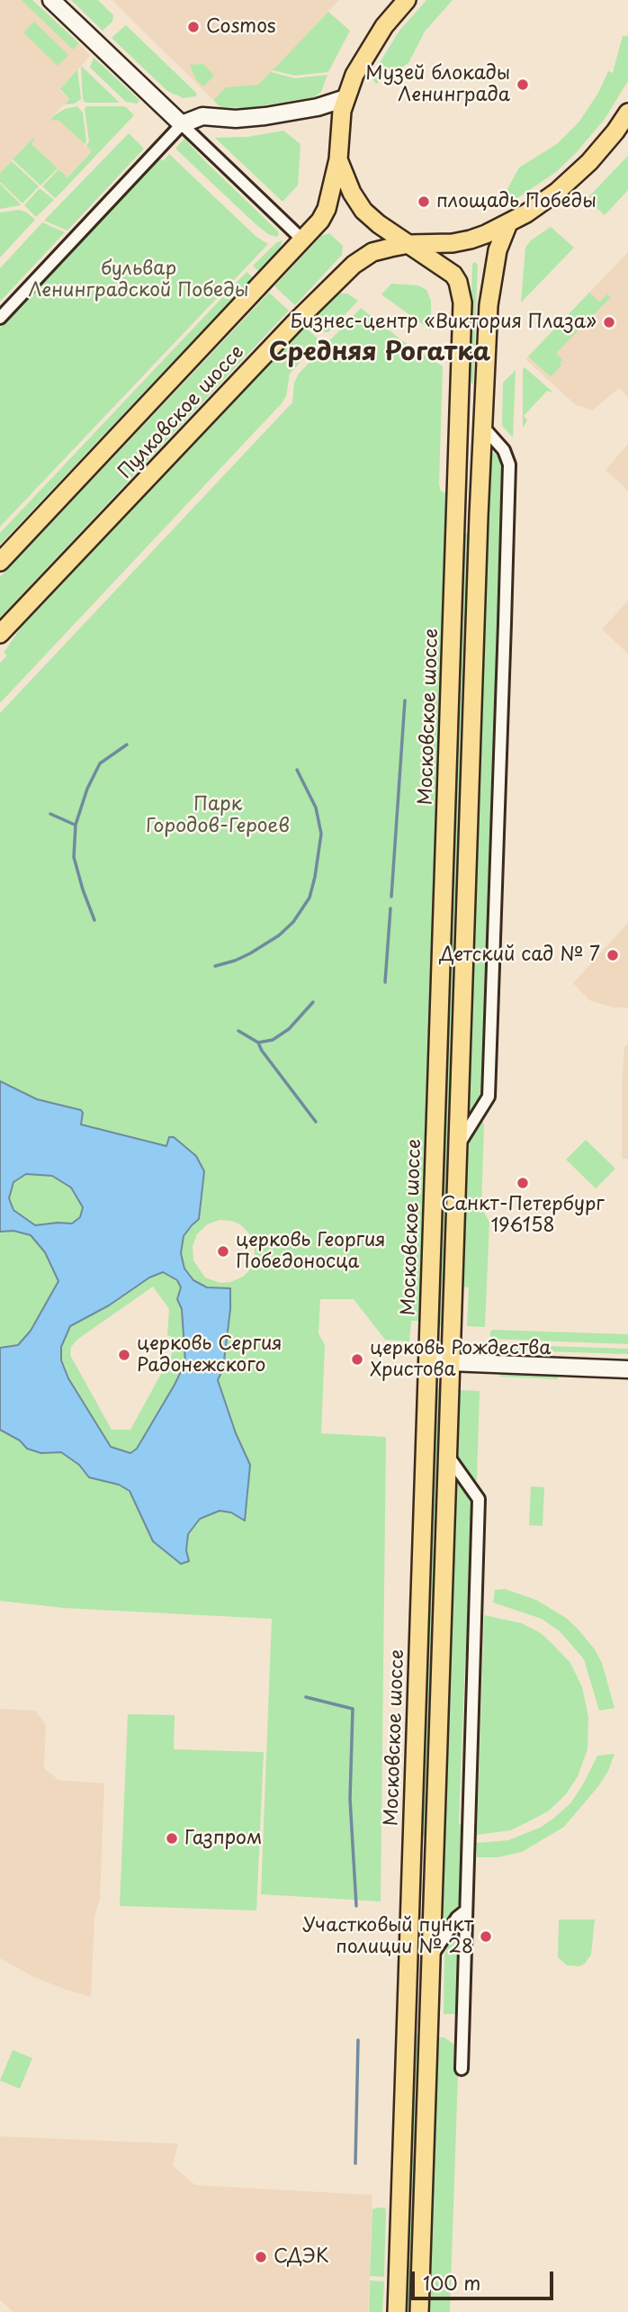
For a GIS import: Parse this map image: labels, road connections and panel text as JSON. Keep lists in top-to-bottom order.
{
  "streets": {
    "main road": ["Пулковское шоссе", "Московское шоссе"]
  },
  "crossings": [
    ["Пулковское шоссе", "Московское шоссе"]
  ],
  "districts": ["Средняя Рогатка"],
  "parks": ["бульвар Ленинградской Победы", "Парк Городов-Героев"],
  "places": [
    "Cosmos",
    "Музей блокады Ленинграда",
    "площадь Победы",
    "Бизнес-центр «Виктория Плаза»",
    "Детский сад № 7",
    "Санкт-Петербург 196158",
    "церковь Георгия Победоносца",
    "церковь Сергия Радонежского",
    "церковь Рождества Христова",
    "Газпром",
    "Участковый пункт полиции № 28",
    "СДЭК"
  ],
  "scale_bar": "100 m"
}
